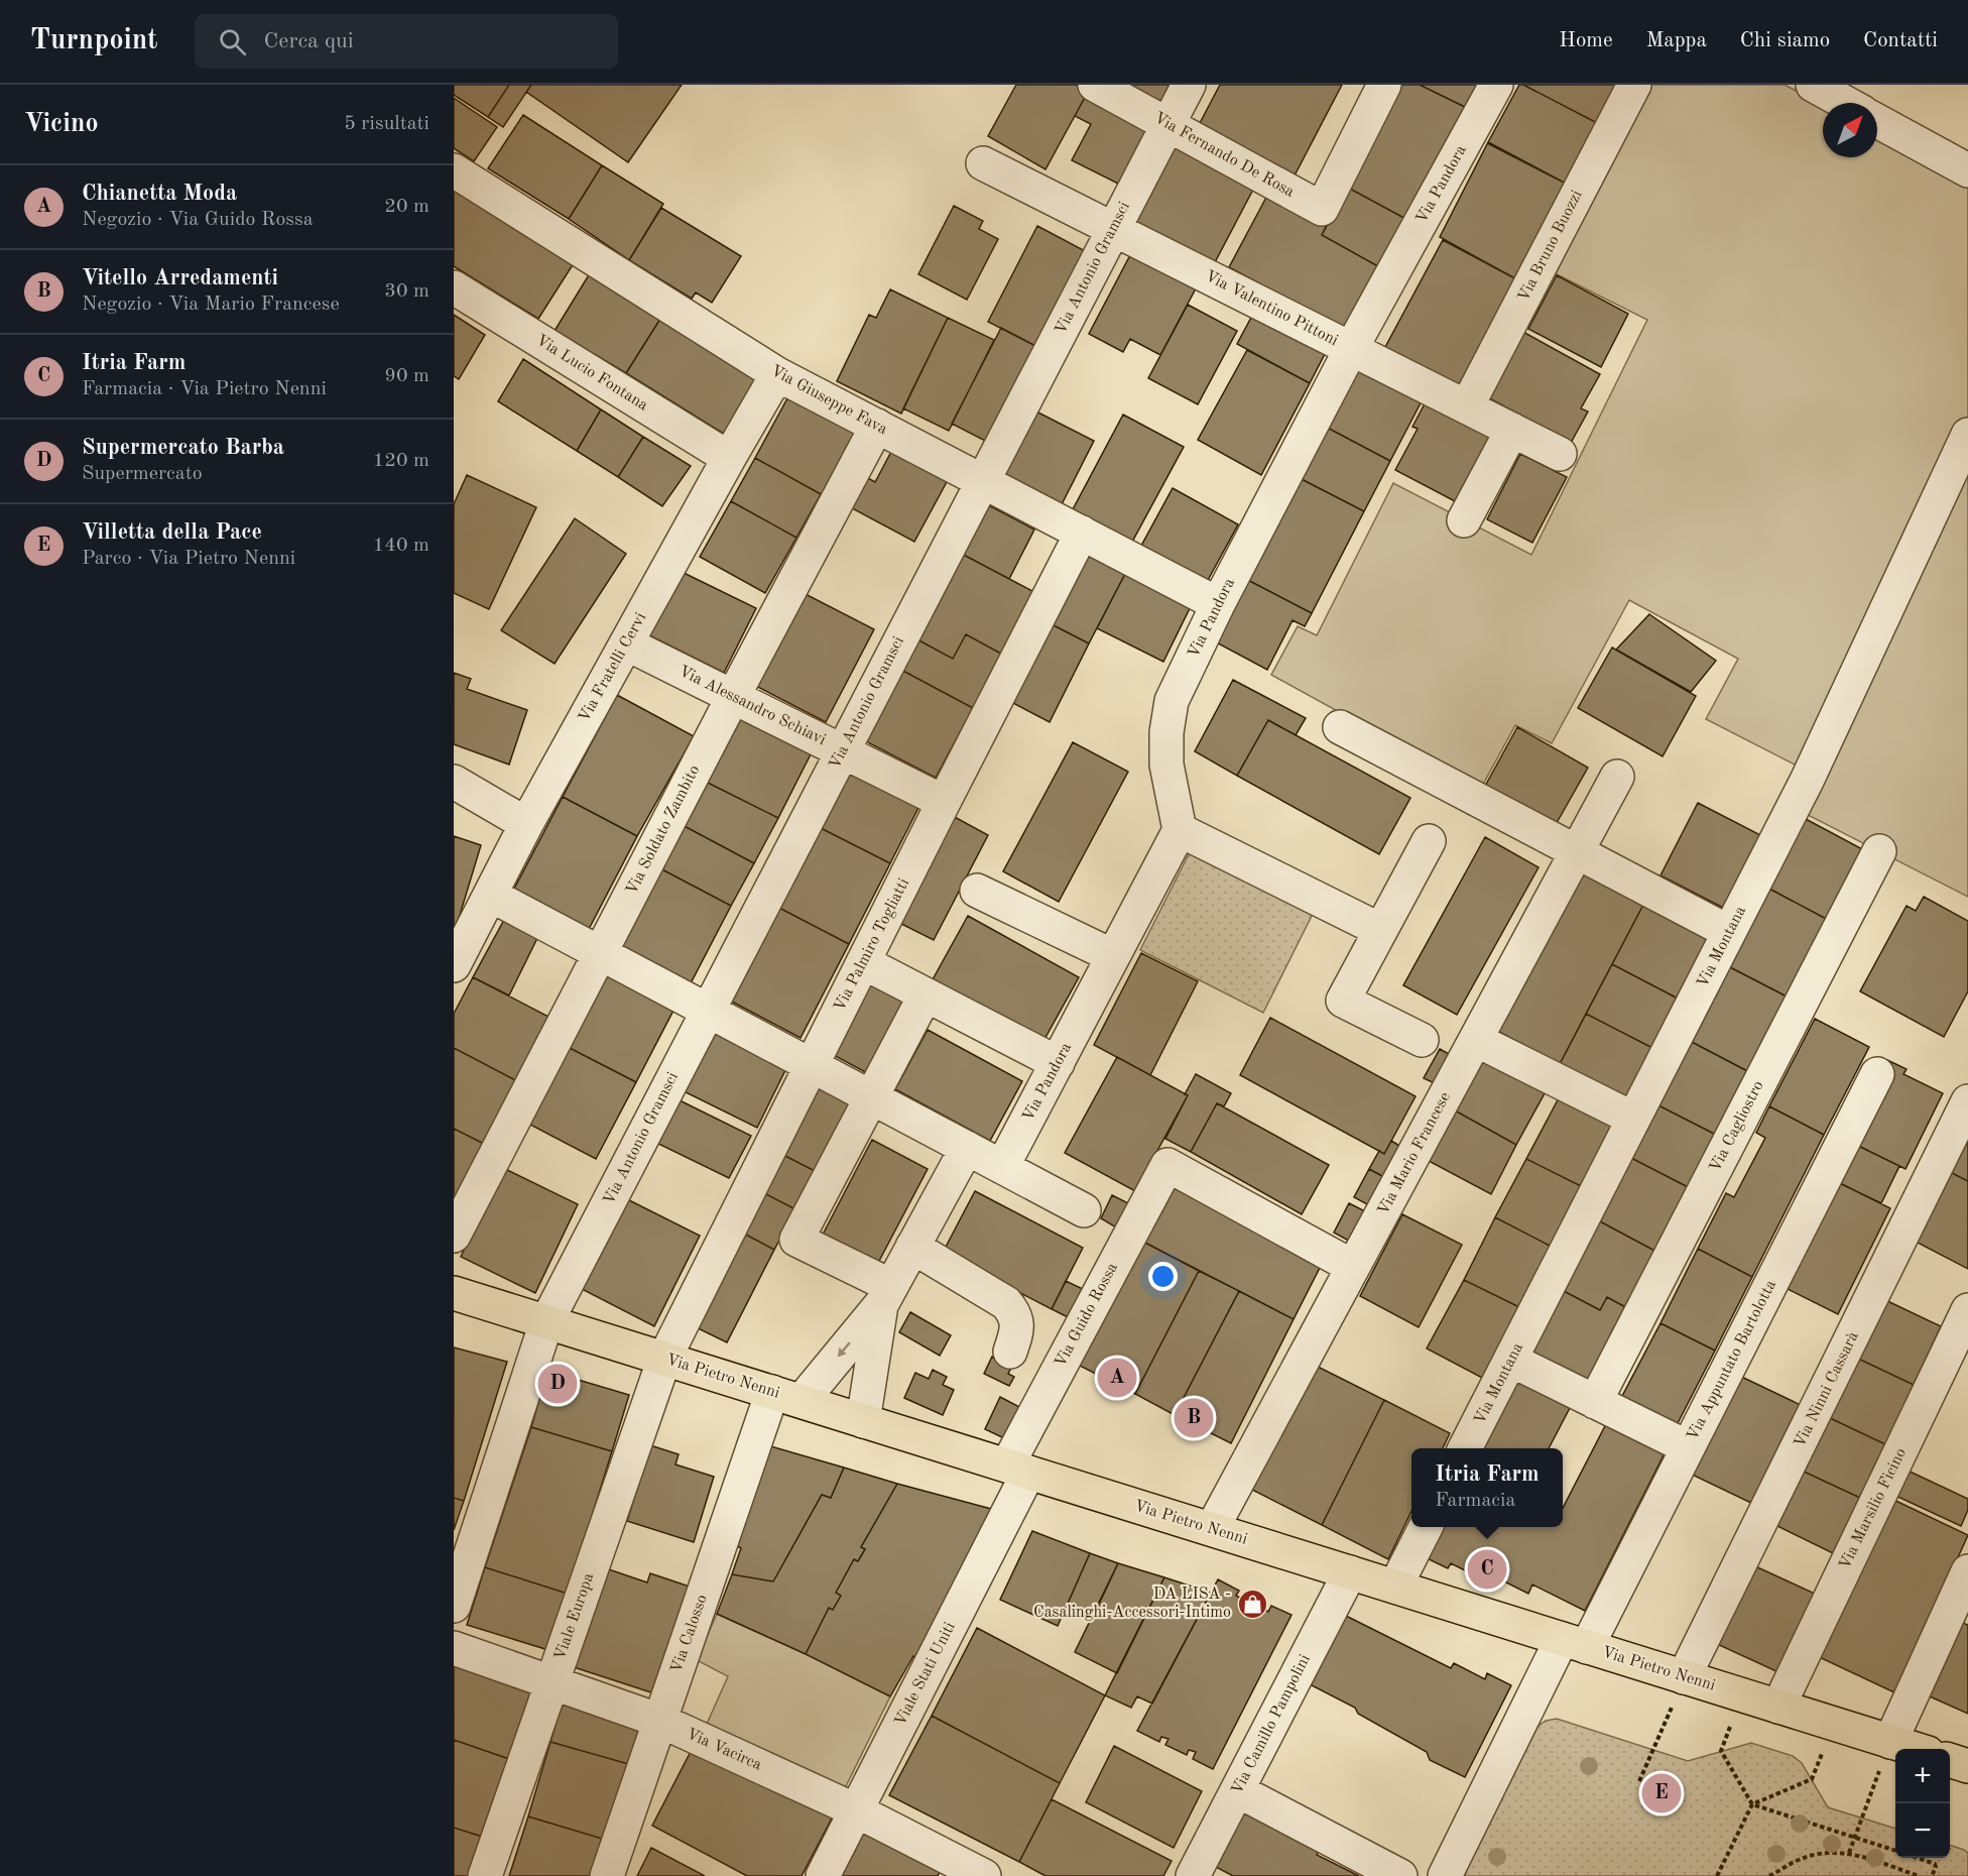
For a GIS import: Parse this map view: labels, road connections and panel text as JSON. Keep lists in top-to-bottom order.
{
  "streets": {
    "main road": ["Via Pietro Nenni"],
    "street": [
      "Via Fernando De Rosa",
      "Via Pandora",
      "Via Bruno Buozzi",
      "Via Antonio Gramsci",
      "Via Valentino Pittoni",
      "Via Lucio Fontana",
      "Via Giuseppe Fava",
      "Via Fratelli Cervi",
      "Via Alessandro Schiavi",
      "Via Soldato Zambito",
      "Via Palmiro Togliatti",
      "Via Montana",
      "Via Cagliostro",
      "Via Mario Francese",
      "Via Guido Rossa",
      "Via Appuntato Bartolotta",
      "Via Ninni Cassarà",
      "Via Marsilio Ficino",
      "Viale Europa",
      "Via Calosso",
      "Viale Stati Uniti",
      "Via Camillo Pampolini",
      "Via Vacirca"
    ]
  },
  "crossings": [
    ["Via Fernando De Rosa", "Via Antonio Gramsci"],
    ["Via Pandora", "Via Valentino Pittoni"],
    ["Via Pandora", "Via Giuseppe Fava"],
    ["Via Bruno Buozzi", "Via Valentino Pittoni"],
    ["Via Antonio Gramsci", "Via Valentino Pittoni"],
    ["Via Antonio Gramsci", "Via Giuseppe Fava"],
    ["Via Antonio Gramsci", "Via Alessandro Schiavi"],
    ["Via Antonio Gramsci", "Via Pietro Nenni"],
    ["Via Lucio Fontana", "Via Fratelli Cervi"],
    ["Via Giuseppe Fava", "Via Fratelli Cervi"],
    ["Via Giuseppe Fava", "Via Soldato Zambito"],
    ["Via Giuseppe Fava", "Via Palmiro Togliatti"],
    ["Via Fratelli Cervi", "Via Alessandro Schiavi"],
    ["Via Alessandro Schiavi", "Via Soldato Zambito"],
    ["Via Alessandro Schiavi", "Via Palmiro Togliatti"],
    ["Via Palmiro Togliatti", "Via Pietro Nenni"],
    ["Via Palmiro Togliatti", "Viale Europa"],
    ["Via Mario Francese", "Via Guido Rossa"],
    ["Via Mario Francese", "Via Pietro Nenni"],
    ["Via Guido Rossa", "Via Pietro Nenni"],
    ["Via Guido Rossa", "Viale Stati Uniti"],
    ["Via Appuntato Bartolotta", "Via Pietro Nenni"],
    ["Via Pietro Nenni", "Via Ninni Cassarà"],
    ["Via Pietro Nenni", "Via Marsilio Ficino"],
    ["Via Pietro Nenni", "Viale Europa"],
    ["Via Pietro Nenni", "Via Calosso"],
    ["Via Pietro Nenni", "Viale Stati Uniti"],
    ["Via Pietro Nenni", "Via Camillo Pampolini"],
    ["Viale Europa", "Via Vacirca"],
    ["Via Calosso", "Via Vacirca"],
    ["Viale Stati Uniti", "Via Vacirca"]
  ],
  "places": {
    "shop": ["DA LISA - Casalinghi-Accessori-Intimo"]
  },
  "north": "top right",
  "page": {
    "header": "Turnpoint",
    "search": "Cerca qui",
    "nav": [
      "Home",
      "Mappa",
      "Chi siamo",
      "Contatti"
    ],
    "heading": ["Vicino", "5 risultati"],
    "list": [
      {
        "mark": "A",
        "name": "Chianetta Moda",
        "note": "Negozio · Via Guido Rossa",
        "value": "20 m"
      },
      {
        "mark": "B",
        "name": "Vitello Arredamenti",
        "note": "Negozio · Via Mario Francese",
        "value": "30 m"
      },
      {
        "mark": "C",
        "name": "Itria Farm",
        "note": "Farmacia · Via Pietro Nenni",
        "value": "90 m"
      },
      {
        "mark": "D",
        "name": "Supermercato Barba",
        "note": "Supermercato",
        "value": "120 m"
      },
      {
        "mark": "E",
        "name": "Villetta della Pace",
        "note": "Parco · Via Pietro Nenni",
        "value": "140 m"
      }
    ],
    "pins": [
      "A",
      "D",
      "B",
      "C",
      "E"
    ],
    "popup": ["Itria Farm", "Farmacia"],
    "map_buttons": ["+", "−"]
  }
}
